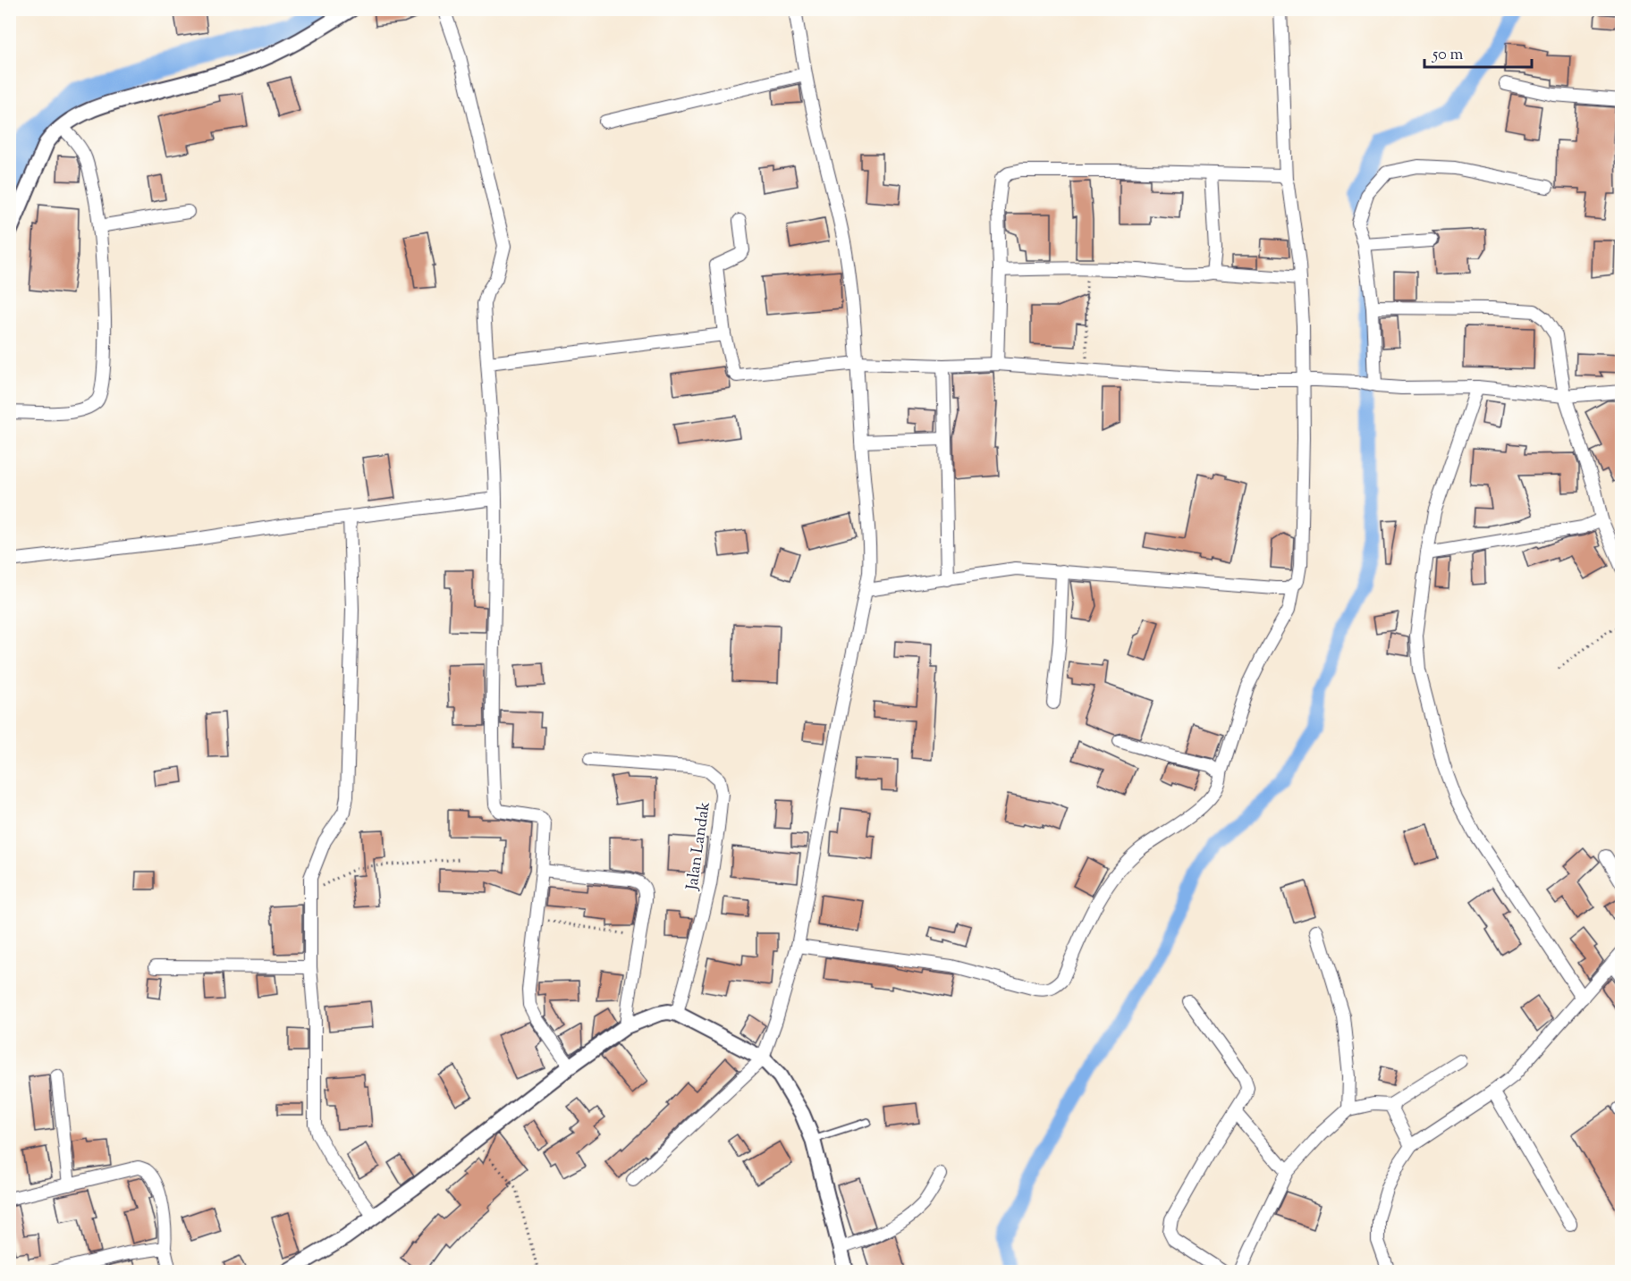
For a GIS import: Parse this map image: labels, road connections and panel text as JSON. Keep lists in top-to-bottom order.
{
  "streets": {
    "street": ["Jalan Landak"]
  },
  "scale_bar": "50 m"
}
